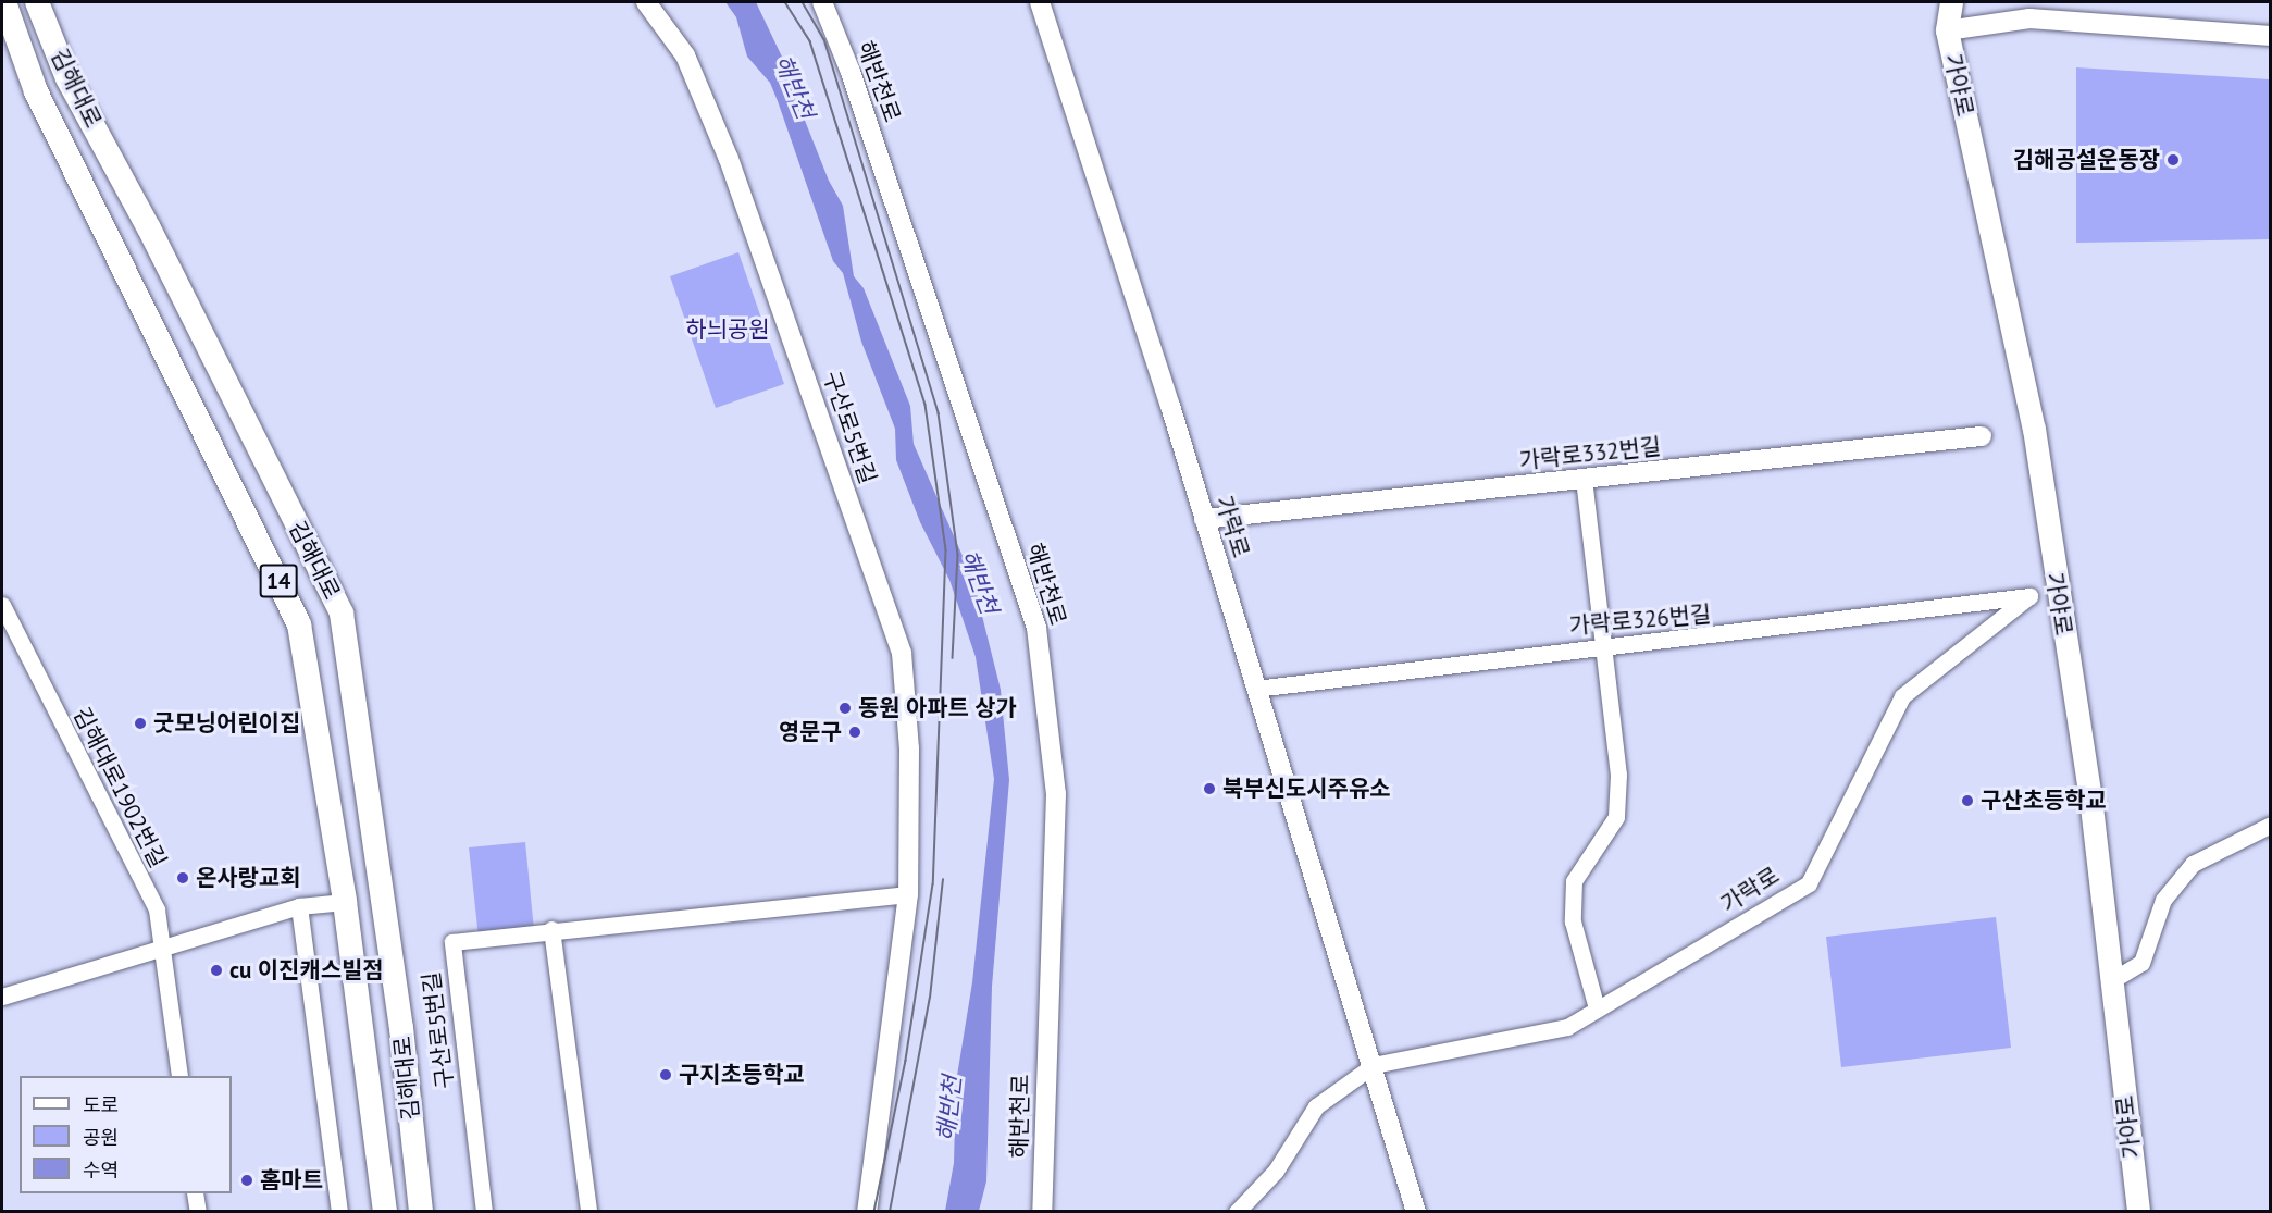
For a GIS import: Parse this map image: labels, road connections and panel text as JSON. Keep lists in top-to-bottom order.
{
  "streets": {
    "main road": ["가야로", "김해대로", "14"],
    "street": [
      "해반천로",
      "구산로5번길",
      "가락로332번길",
      "가락로",
      "가락로326번길",
      "김해대로1902번길"
    ]
  },
  "crossings": [
    ["가락로332번길", "가락로"],
    ["가락로", "가락로326번길"]
  ],
  "water": ["해반천"],
  "parks": ["하늬공원"],
  "places": [
    "김해공설운동장",
    "동원 아파트 상가",
    "굿모닝어린이집",
    "영문구",
    "북부신도시주유소",
    "구산초등학교",
    "온사랑교회",
    "cu 이진캐스빌점",
    "구지초등학교",
    "홈마트"
  ],
  "legend": ["도로", "공원", "수역"]
}
